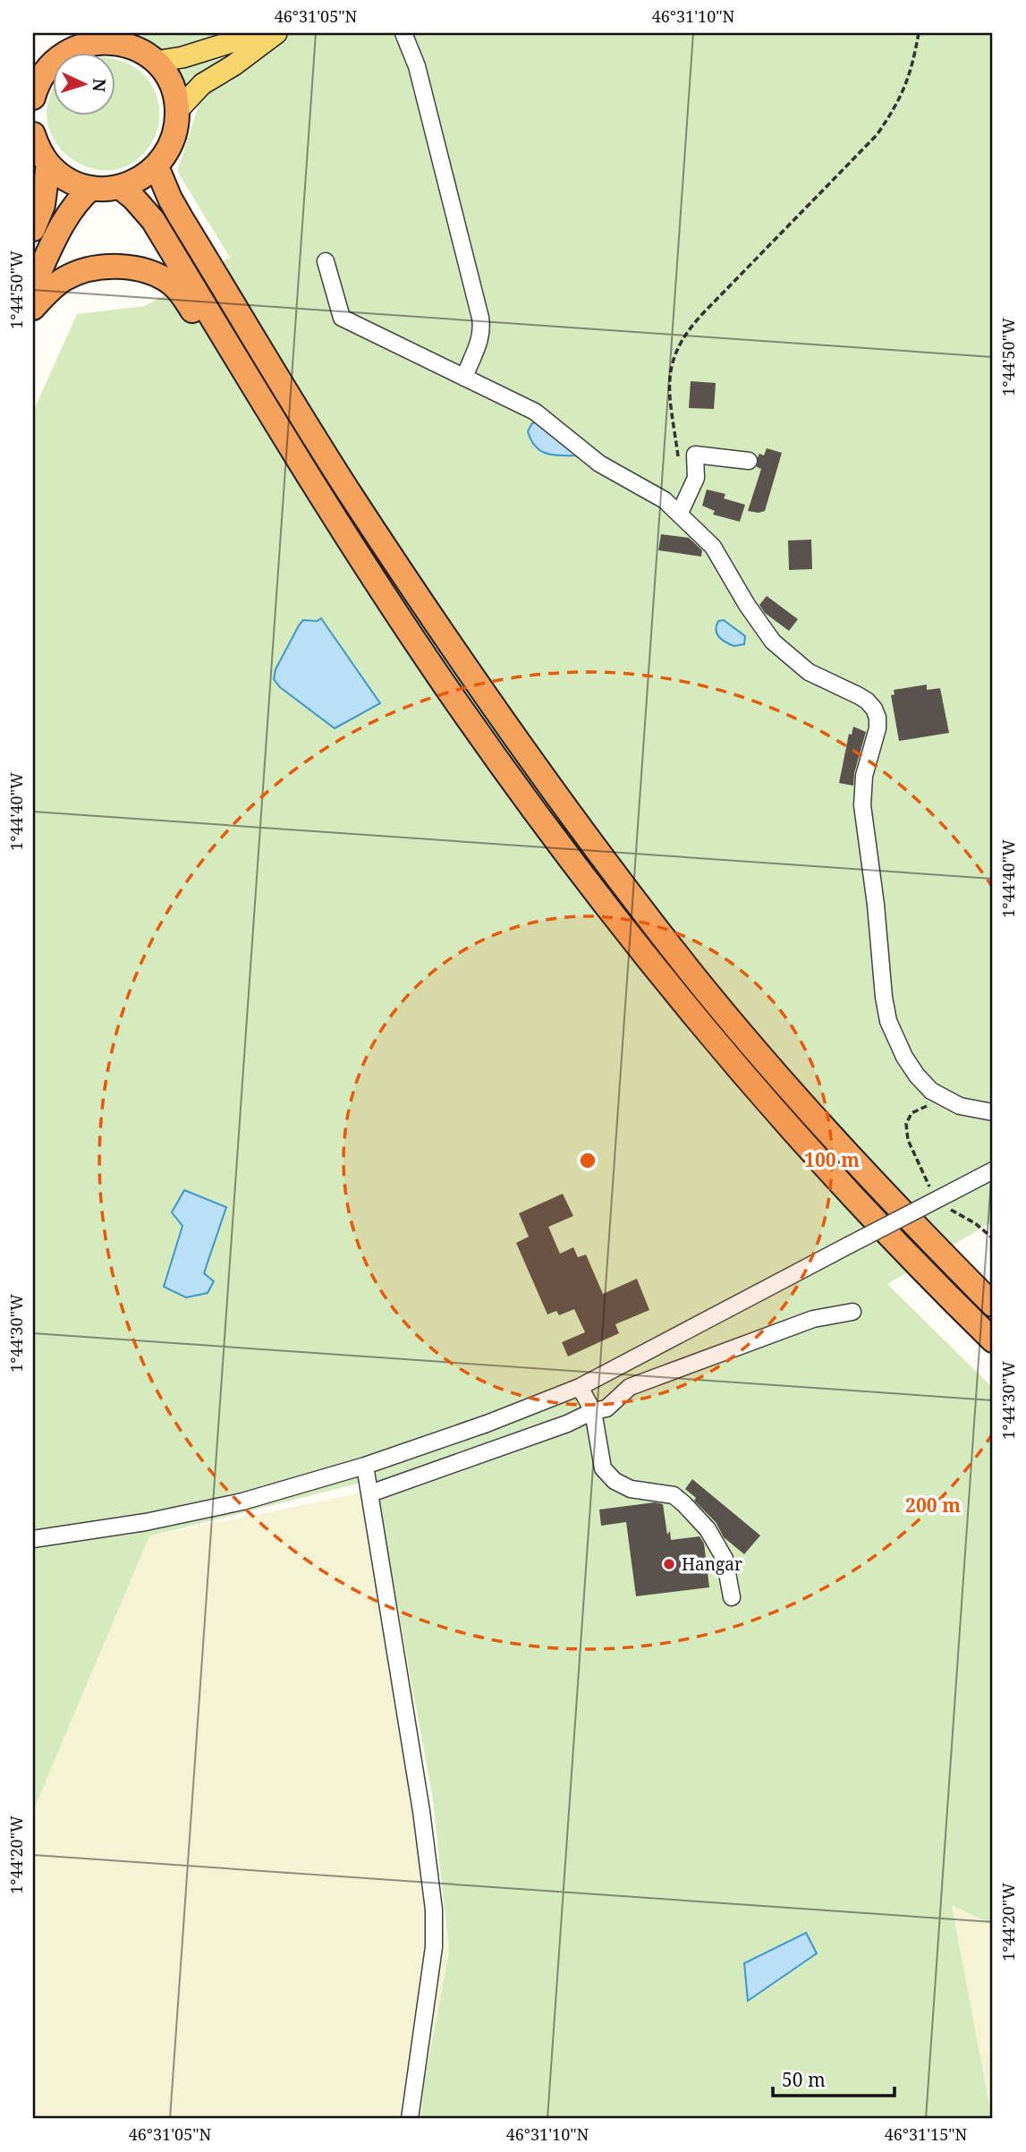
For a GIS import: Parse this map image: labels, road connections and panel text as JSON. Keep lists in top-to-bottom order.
{
  "places": ["Hangar"],
  "scale_bar": "50 m",
  "north": "right",
  "coordinates": [
    "46°31'05\"N",
    "46°31'10\"N",
    "1°44'50\"W",
    "1°44'40\"W",
    "1°44'30\"W",
    "1°44'20\"W",
    "46°31'15\"N"
  ],
  "rings": ["100 m", "200 m"]
}
